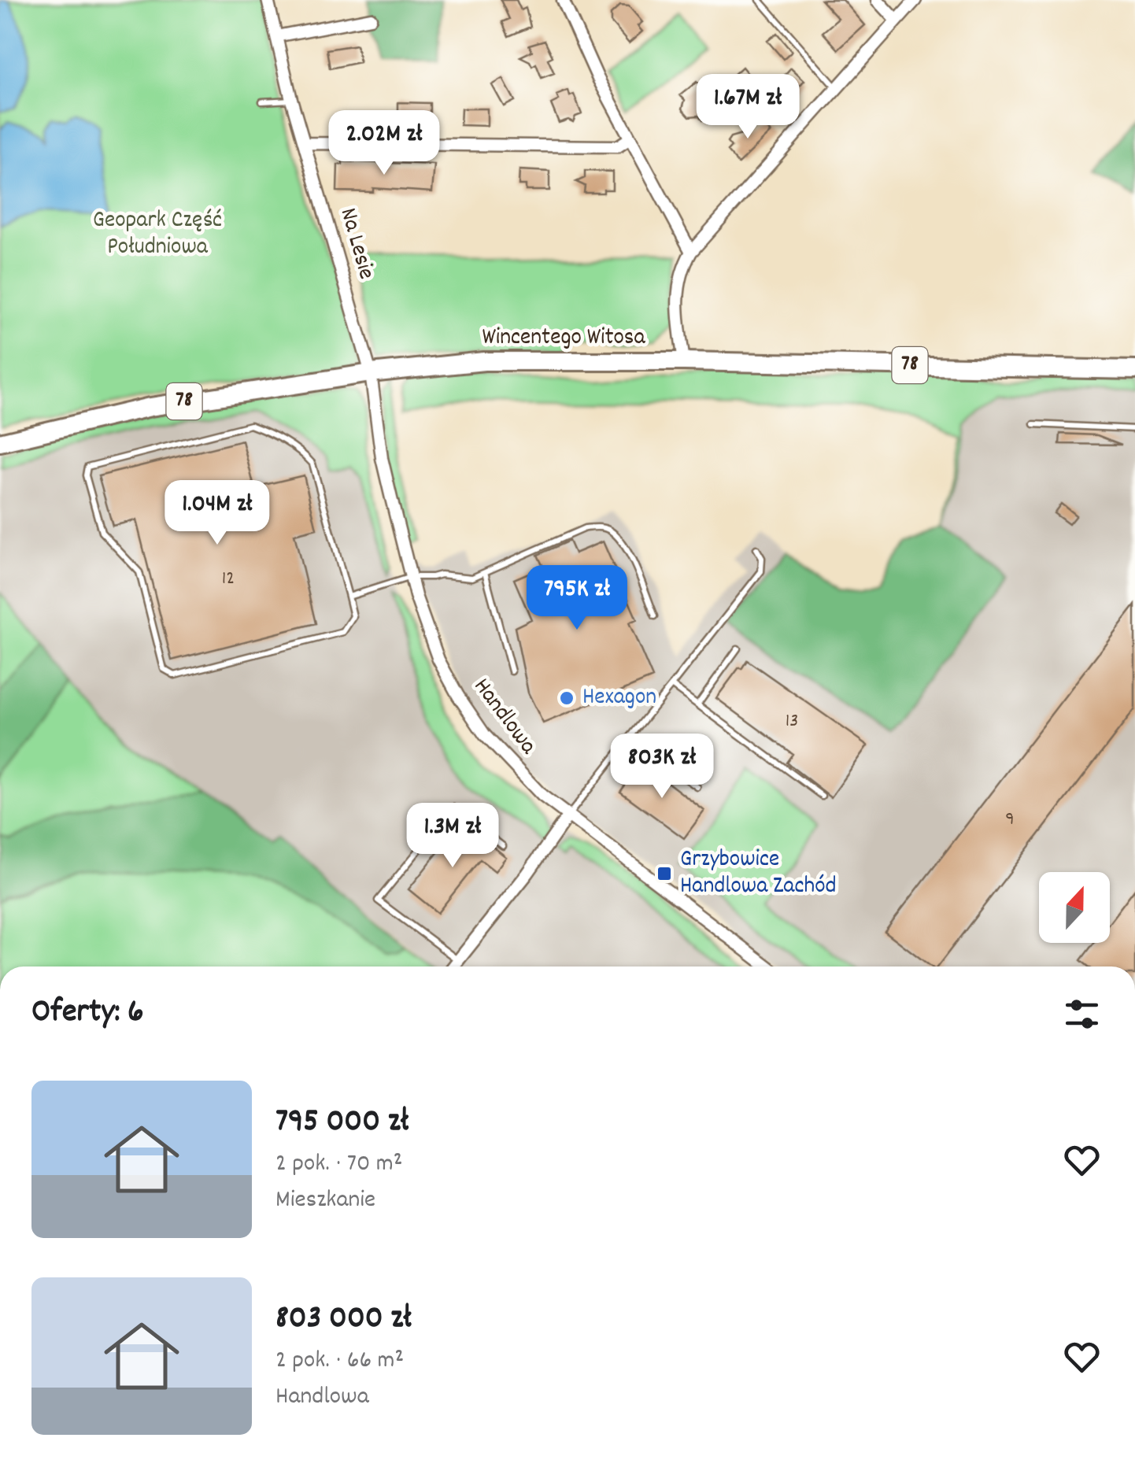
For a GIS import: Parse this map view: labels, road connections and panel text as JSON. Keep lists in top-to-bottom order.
{
  "streets": {
    "main road": ["Wincentego Witosa", "78"],
    "street": ["Na Lesie", "Handlowa"]
  },
  "crossings": [
    ["Na Lesie", "Wincentego Witosa"],
    ["Na Lesie", "Handlowa"],
    ["Wincentego Witosa", "Handlowa"]
  ],
  "parks": ["Geopark Część Południowa"],
  "places": {
    "other": ["Hexagon"],
    "transit": ["Grzybowice Handlowa Zachód"]
  },
  "house_numbers": ["12", "13", "9"],
  "north": "top",
  "page": {
    "price": [
      "1.67M zł",
      "2.02M zł",
      "1.04M zł",
      "795K zł",
      "803K zł",
      "1.3M zł"
    ],
    "heading": "Oferty: 6",
    "list": [
      {
        "name": "795 000 zł",
        "note": "2 pok. · 70 m² · Mieszkanie"
      },
      {
        "name": "803 000 zł",
        "note": "2 pok. · 66 m² · Handlowa"
      }
    ]
  }
}
